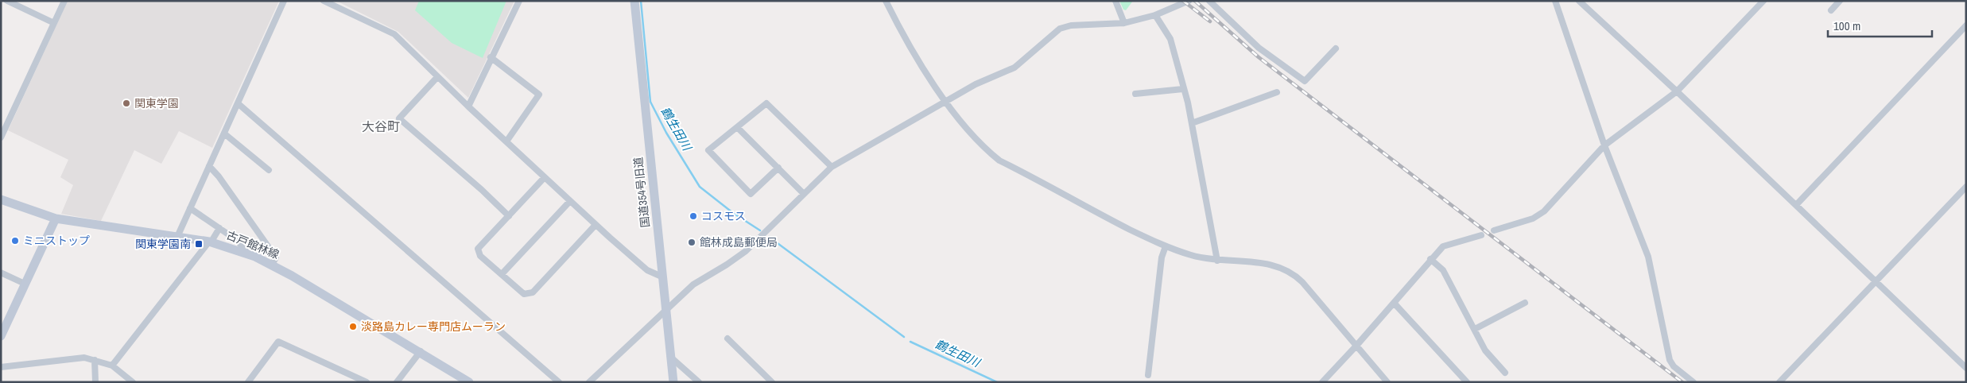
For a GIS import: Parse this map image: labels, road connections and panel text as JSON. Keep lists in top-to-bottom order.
{
  "streets": {
    "street": ["国道354号旧道", "古戸館林線"]
  },
  "districts": ["大谷町"],
  "water": ["鶴生田川"],
  "places": {
    "other": [
      "関東学園",
      "コスモス",
      "ミニストップ",
      "館林成島郵便局",
      "淡路島カレー専門店ムーラン"
    ],
    "transit": ["関東学園南"]
  },
  "scale_bar": "100 m"
}
